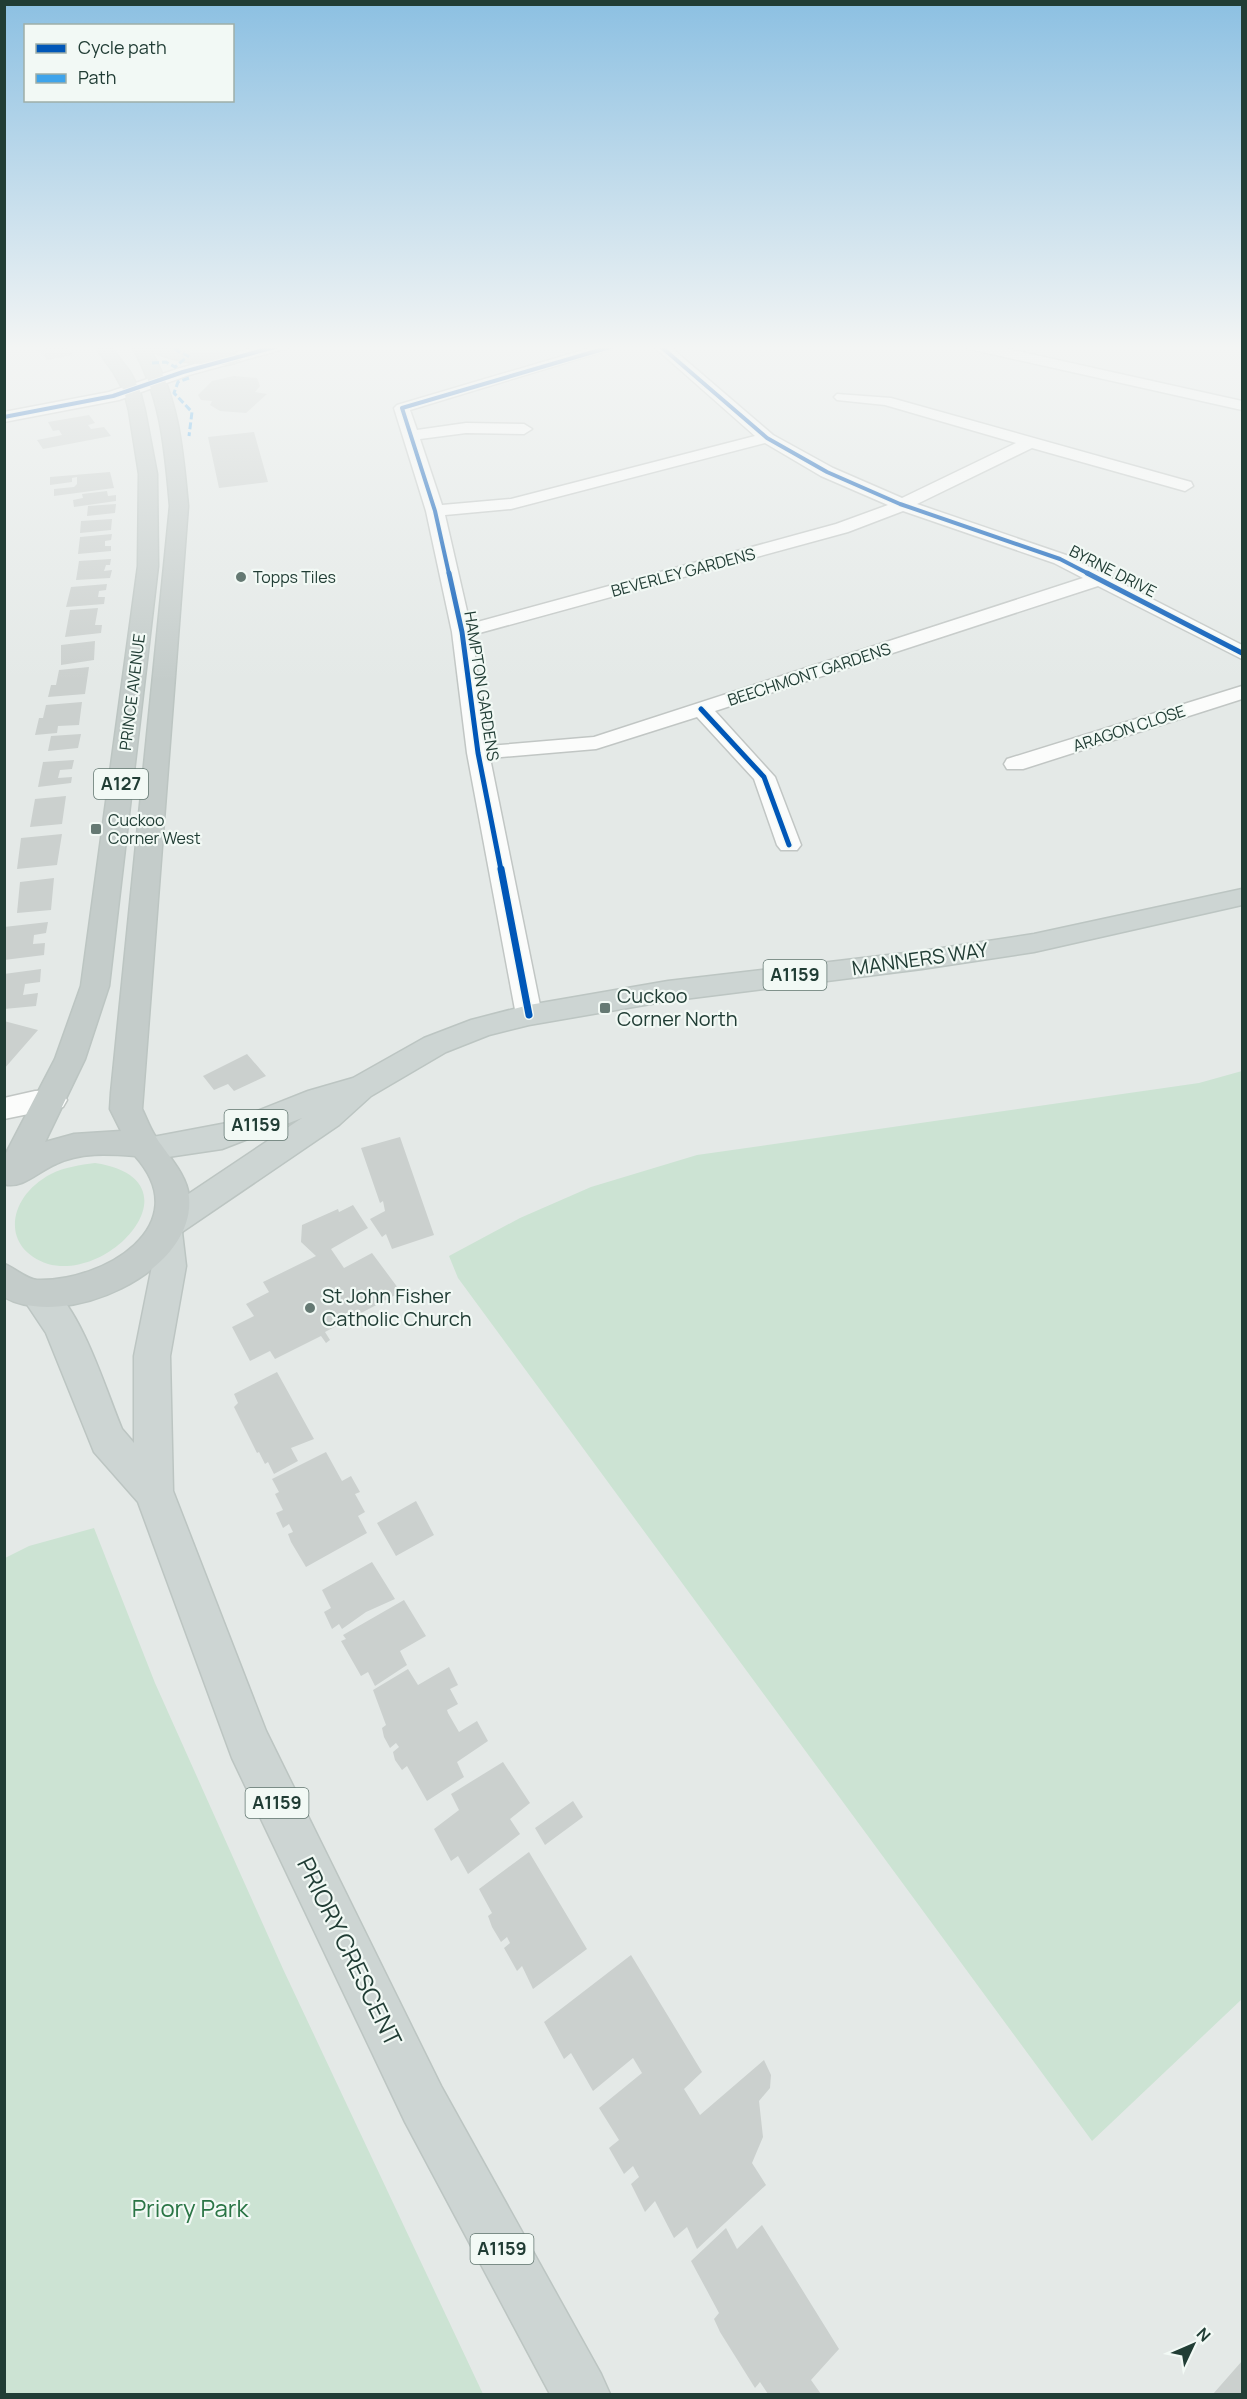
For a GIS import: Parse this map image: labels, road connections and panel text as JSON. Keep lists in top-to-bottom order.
{
  "streets": {
    "highway": ["PRINCE AVENUE", "A127"],
    "main road": ["MANNERS WAY", "A1159", "PRIORY CRESCENT"],
    "street": [
      "BYRNE DRIVE",
      "BEVERLEY GARDENS",
      "BEECHMONT GARDENS",
      "HAMPTON GARDENS",
      "ARAGON CLOSE"
    ]
  },
  "crossings": [
    ["BYRNE DRIVE", "BEVERLEY GARDENS"],
    ["BYRNE DRIVE", "BEECHMONT GARDENS"],
    ["BEVERLEY GARDENS", "HAMPTON GARDENS"],
    ["BEECHMONT GARDENS", "HAMPTON GARDENS"],
    ["HAMPTON GARDENS", "MANNERS WAY"],
    ["PRINCE AVENUE", "MANNERS WAY"],
    ["PRINCE AVENUE", "PRIORY CRESCENT"],
    ["MANNERS WAY", "PRIORY CRESCENT"]
  ],
  "parks": ["Priory Park"],
  "places": {
    "other": ["Topps Tiles", "St John Fisher Catholic Church"],
    "transit": ["Cuckoo Corner West", "Cuckoo Corner North"]
  },
  "legend": ["Cycle path", "Path"],
  "north": "top right"
}
